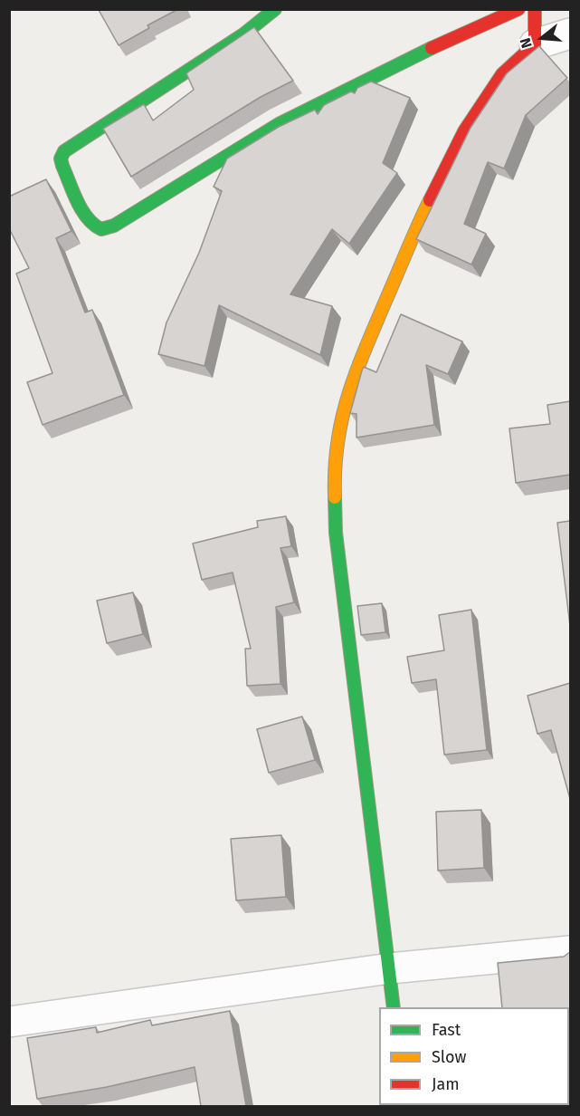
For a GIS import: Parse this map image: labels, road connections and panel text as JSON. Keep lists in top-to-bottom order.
{
  "legend": ["Fast", "Slow", "Jam"],
  "north": "left"
}
